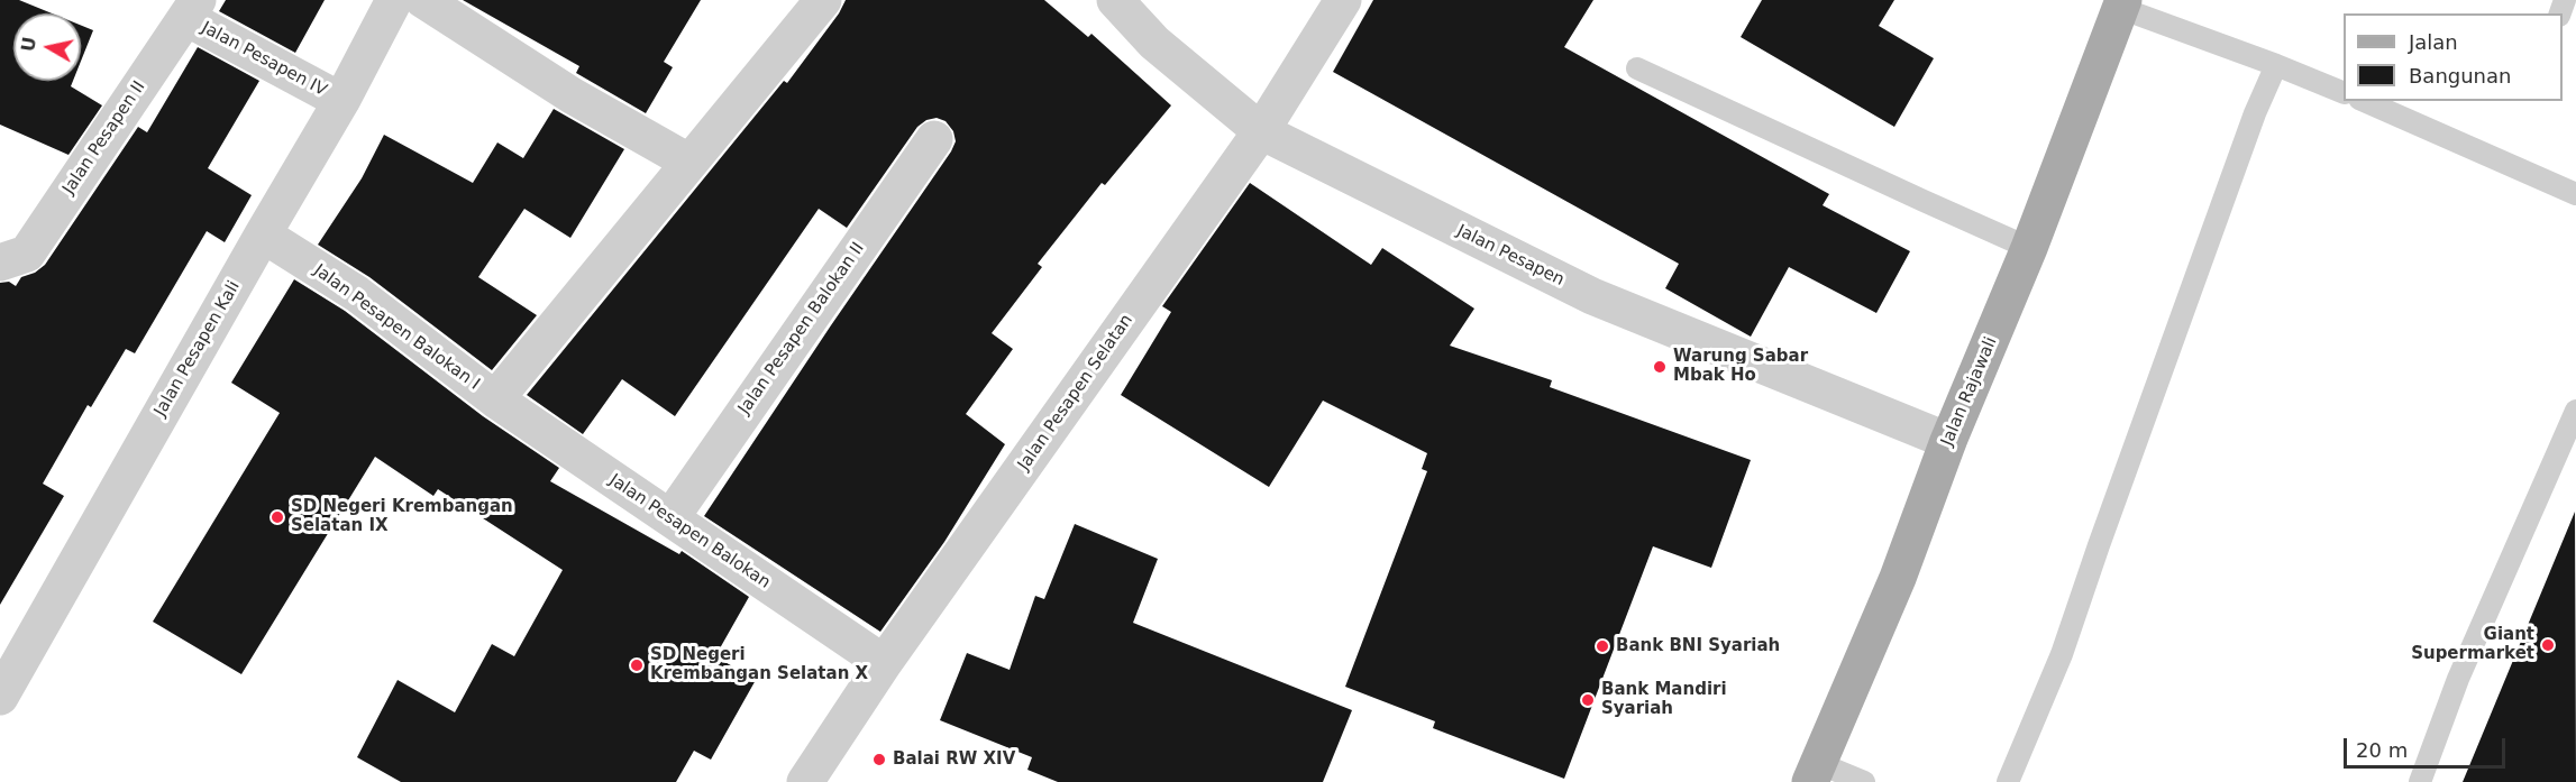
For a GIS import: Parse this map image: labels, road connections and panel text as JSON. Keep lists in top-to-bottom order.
{
  "streets": {
    "main road": ["Jalan Rajawali"],
    "street": [
      "Jalan Pesapen IV",
      "Jalan Pesapen II",
      "Jalan Pesapen",
      "Jalan Pesapen Balokan I",
      "Jalan Pesapen Balokan II",
      "Jalan Pesapen Kali",
      "Jalan Pesapen Selatan",
      "Jalan Pesapen Balokan"
    ]
  },
  "crossings": [
    ["Jalan Pesapen IV", "Jalan Pesapen II"],
    ["Jalan Pesapen IV", "Jalan Pesapen Kali"],
    ["Jalan Pesapen", "Jalan Rajawali"],
    ["Jalan Pesapen", "Jalan Pesapen Selatan"],
    ["Jalan Pesapen Balokan I", "Jalan Pesapen Kali"],
    ["Jalan Pesapen Balokan I", "Jalan Pesapen Balokan"],
    ["Jalan Pesapen Balokan II", "Jalan Pesapen Balokan"],
    ["Jalan Pesapen Selatan", "Jalan Pesapen Balokan"]
  ],
  "places": [
    "Warung Sabar Mbak Ho",
    "SD Negeri Krembangan Selatan IX",
    "Giant Supermarket",
    "Bank BNI Syariah",
    "SD Negeri Krembangan Selatan X",
    "Bank Mandiri Syariah",
    "Balai RW XIV"
  ],
  "legend": ["Jalan", "Bangunan"],
  "scale_bar": "20 m",
  "north": "left"
}
